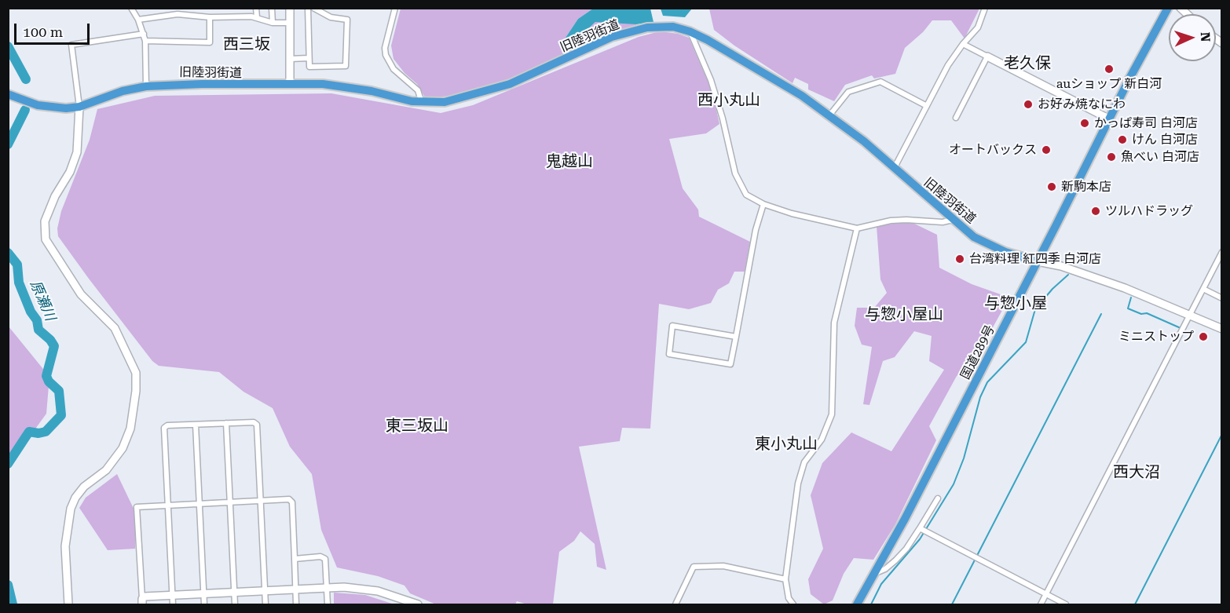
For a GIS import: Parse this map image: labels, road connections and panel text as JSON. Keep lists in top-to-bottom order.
{
  "streets": {
    "highway": ["旧陸羽街道", "国道289号"]
  },
  "crossings": [
    ["旧陸羽街道", "国道289号"]
  ],
  "districts": [
    "西三坂",
    "老久保",
    "西小丸山",
    "鬼越山",
    "与惣小屋",
    "与惣小屋山",
    "東三坂山",
    "東小丸山",
    "西大沼"
  ],
  "water": ["原瀬川"],
  "places": [
    "auショップ 新白河",
    "お好み焼なにわ",
    "かっぱ寿司 白河店",
    "けん 白河店",
    "オートバックス",
    "魚べい 白河店",
    "新駒本店",
    "ツルハドラッグ",
    "台湾料理 紅四季 白河店",
    "ミニストップ"
  ],
  "scale_bar": "100 m",
  "north": "right"
}
